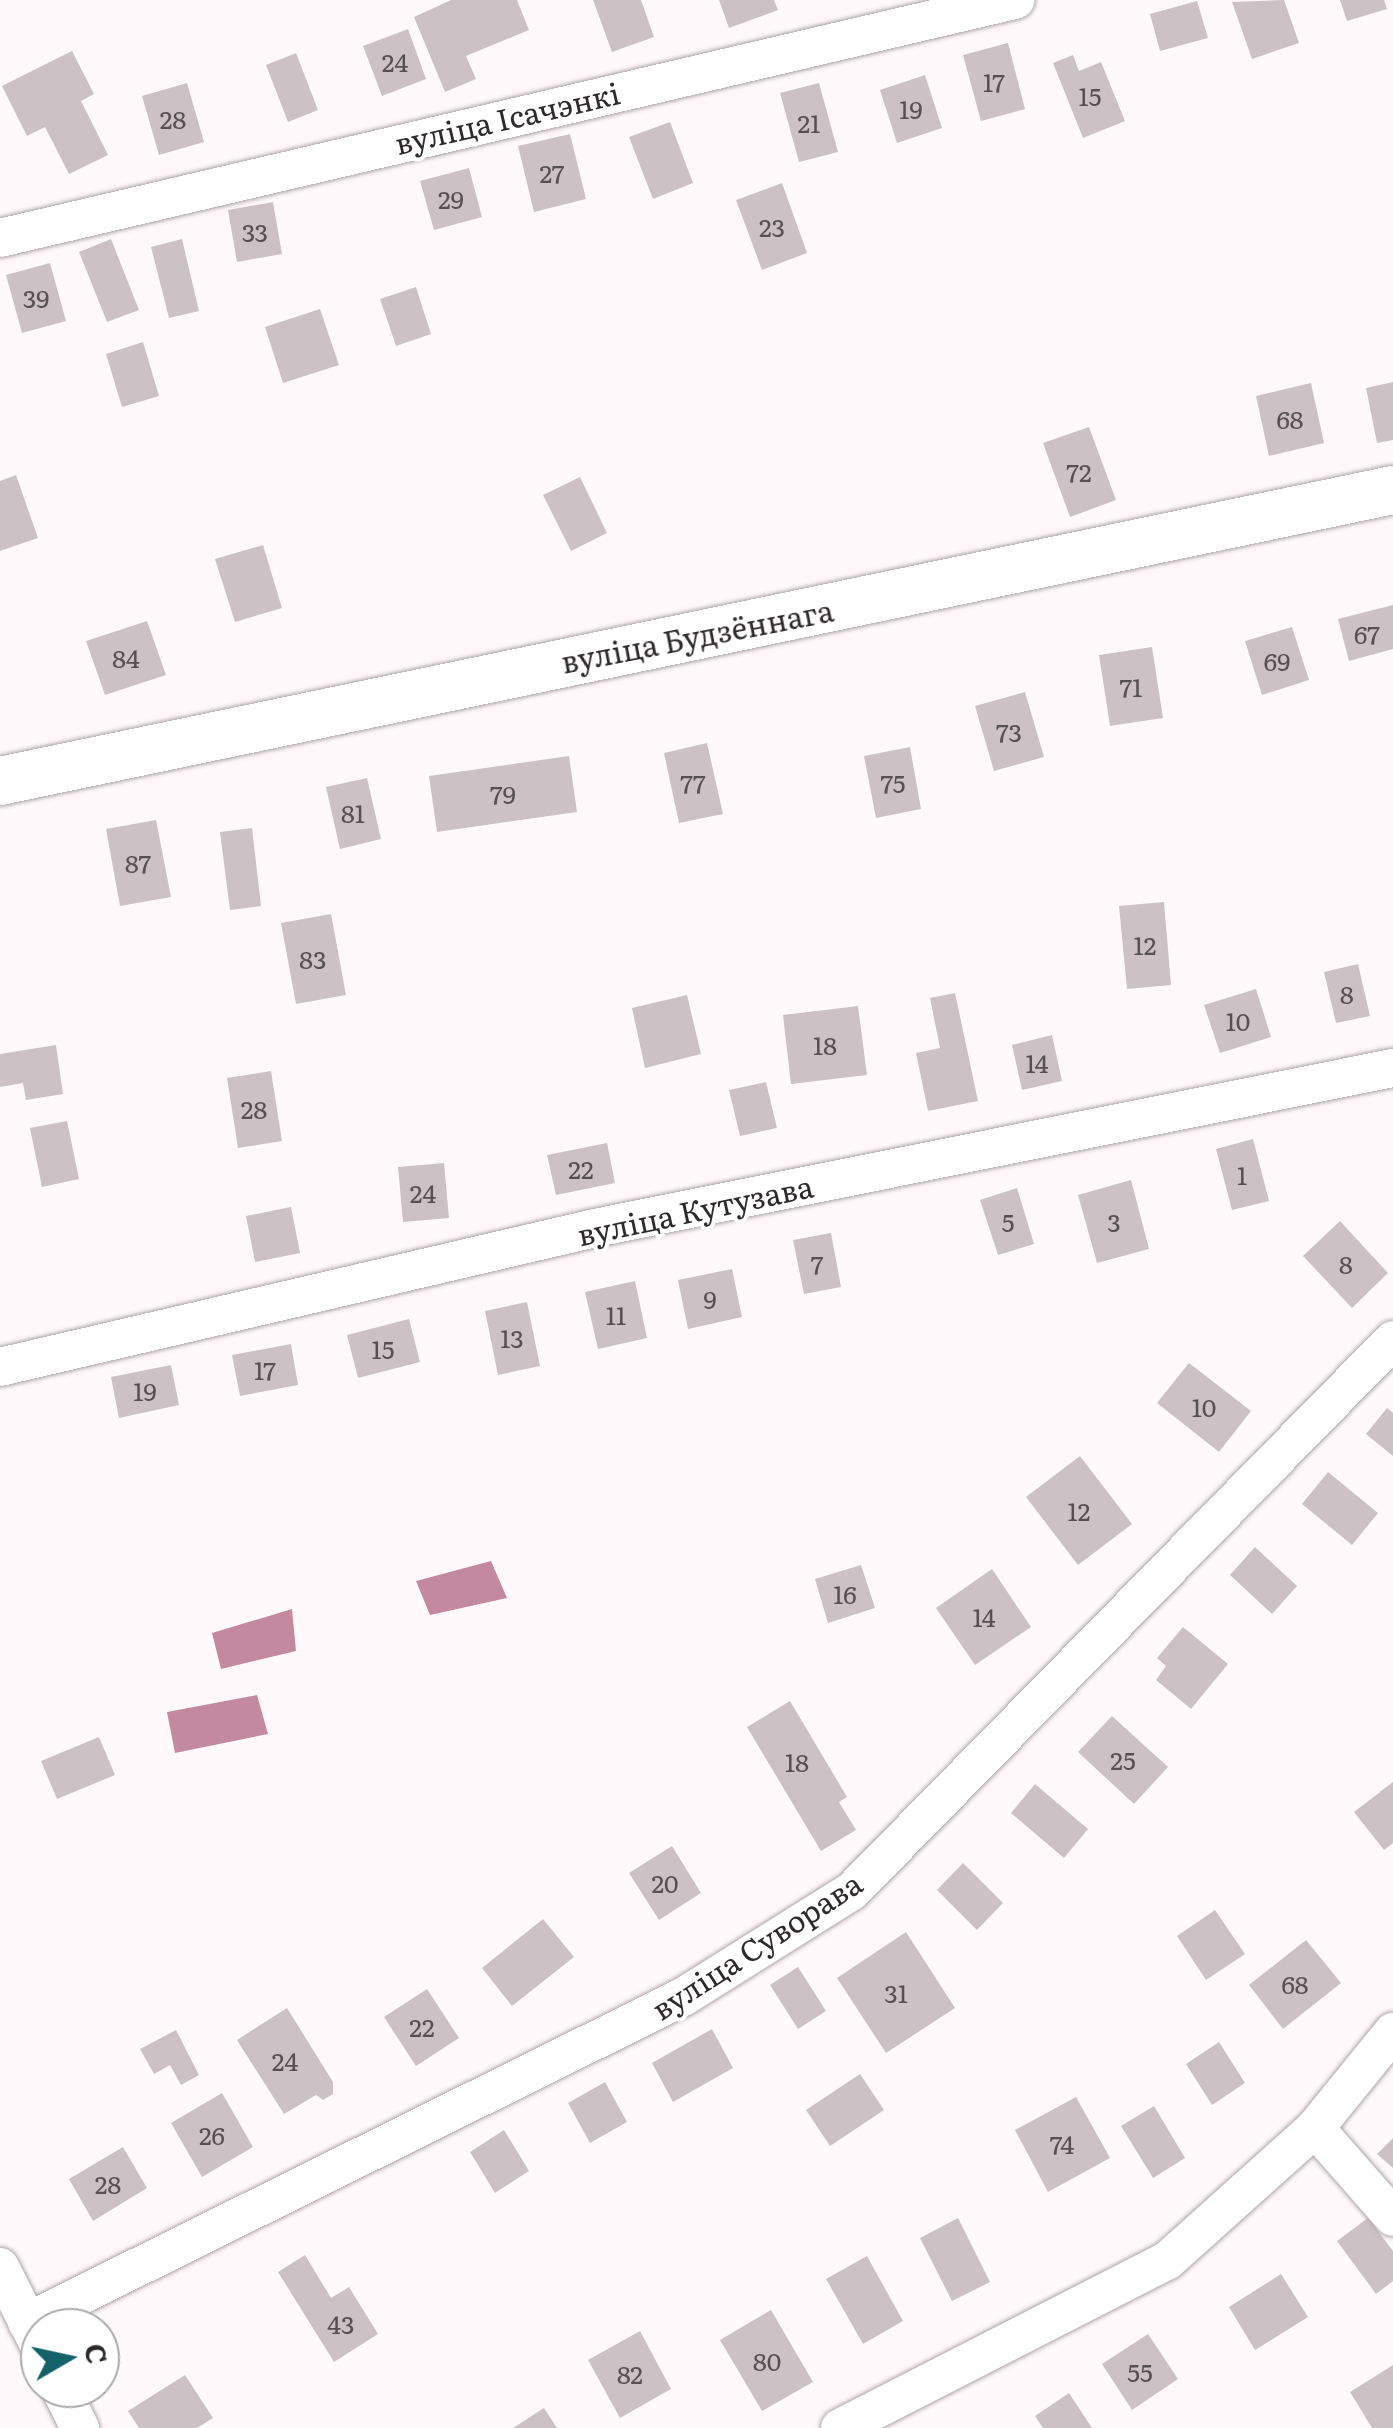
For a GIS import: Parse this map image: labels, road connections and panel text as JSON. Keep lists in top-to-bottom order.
{
  "streets": {
    "street": [
      "вуліца Ісачэнкі",
      "вуліца Будзённага",
      "вуліца Кутузава",
      "вуліца Суворава"
    ]
  },
  "house_numbers": [
    "24",
    "17",
    "15",
    "19",
    "28",
    "21",
    "27",
    "29",
    "23",
    "33",
    "39",
    "68",
    "72",
    "67",
    "84",
    "69",
    "71",
    "73",
    "77",
    "75",
    "79",
    "81",
    "87",
    "12",
    "83",
    "8",
    "10",
    "18",
    "14",
    "28",
    "22",
    "1",
    "24",
    "5",
    "3",
    "7",
    "8",
    "9",
    "11",
    "13",
    "15",
    "17",
    "19",
    "10",
    "12",
    "16",
    "14",
    "25",
    "18",
    "20",
    "68",
    "31",
    "22",
    "24",
    "26",
    "74",
    "28",
    "43",
    "80",
    "55",
    "82"
  ],
  "north": "right"
}
